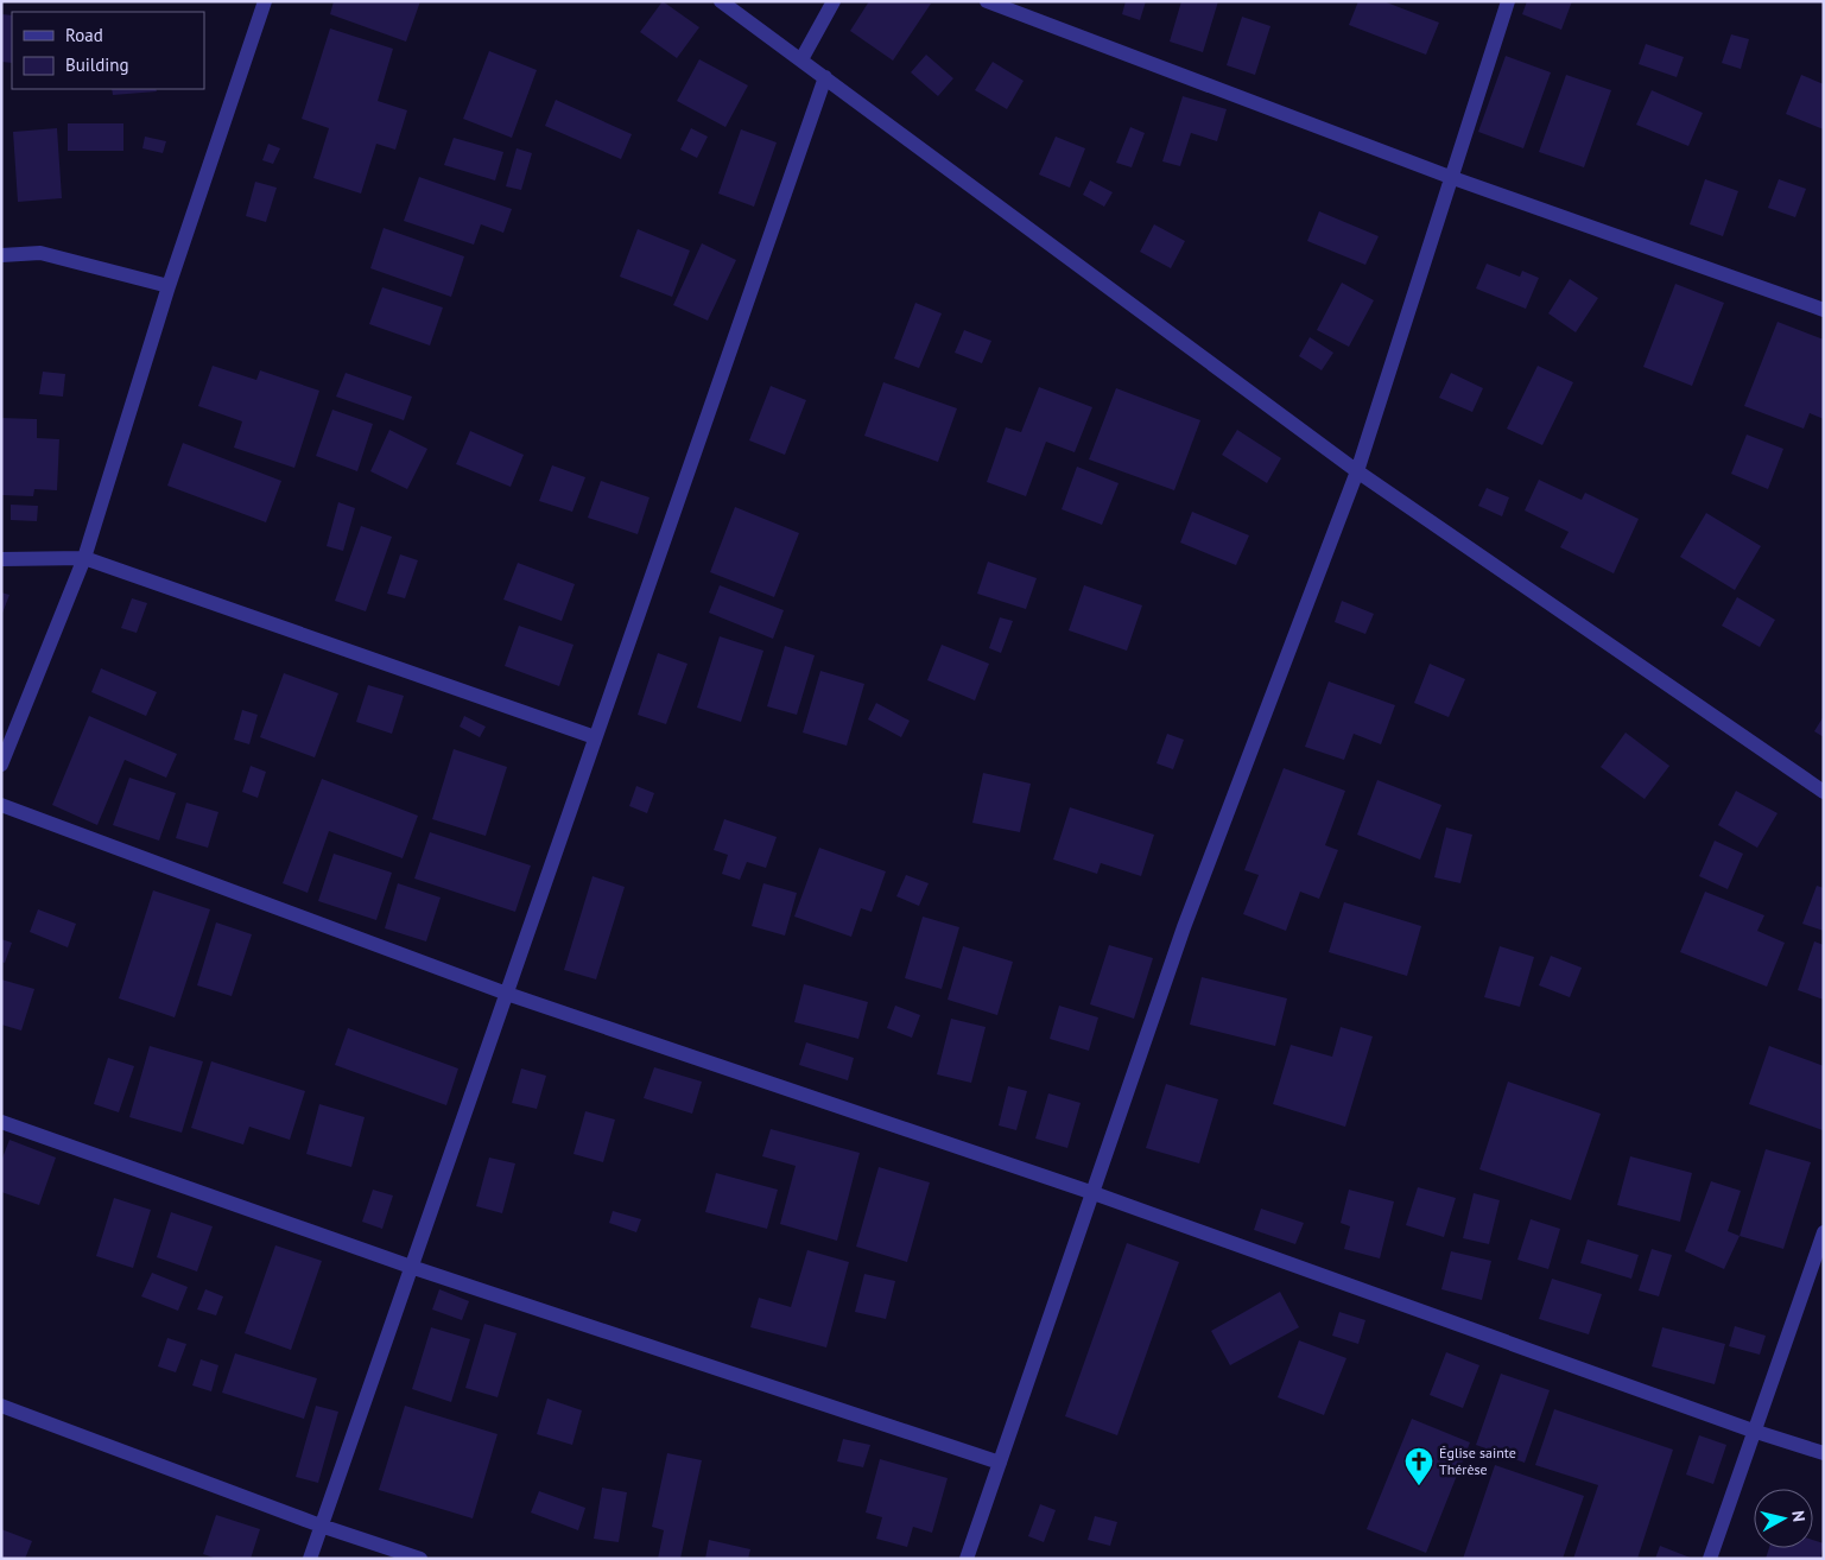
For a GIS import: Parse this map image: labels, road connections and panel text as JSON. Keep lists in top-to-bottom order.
{
  "places": {
    "church": ["Église sainte Thérèse"]
  },
  "legend": ["Road", "Building"],
  "north": "right"
}
